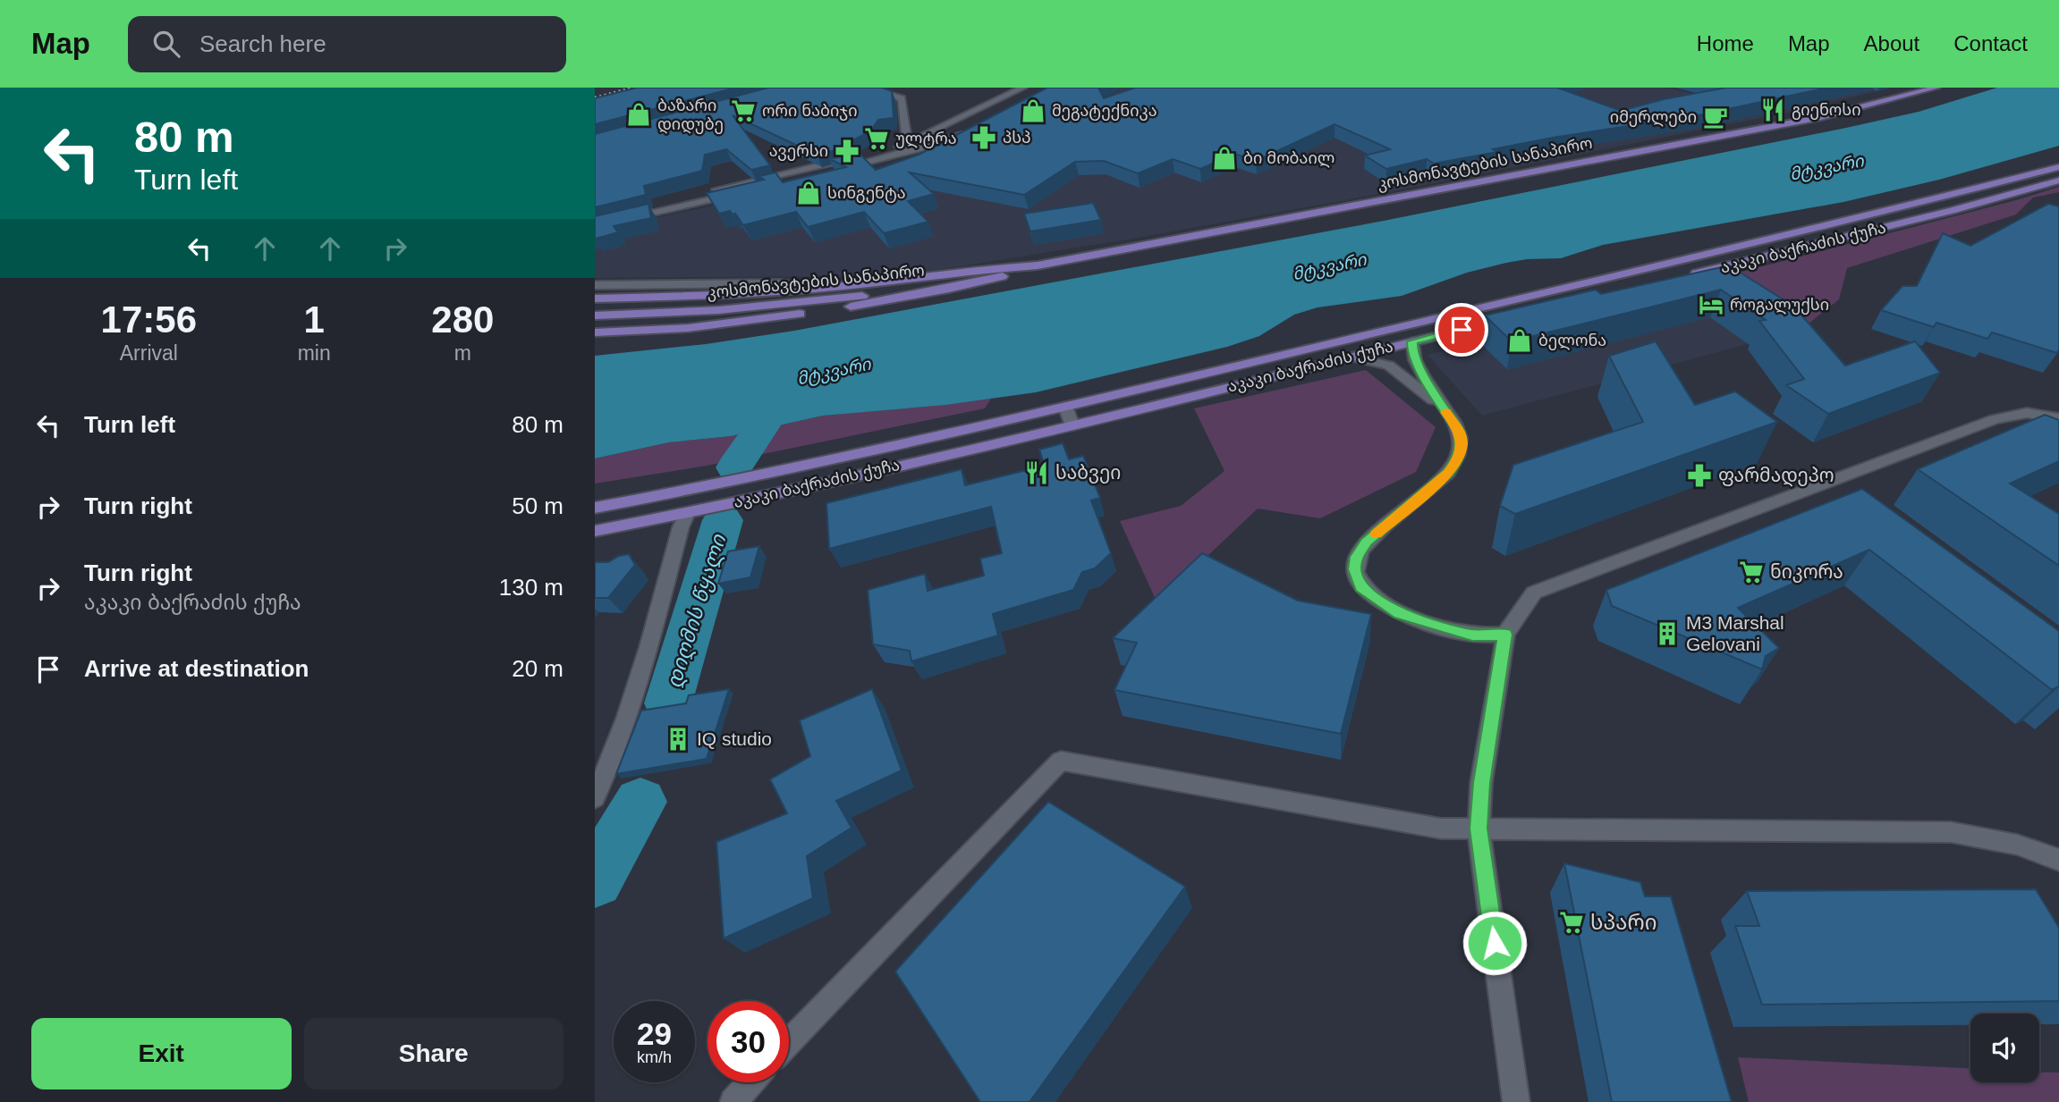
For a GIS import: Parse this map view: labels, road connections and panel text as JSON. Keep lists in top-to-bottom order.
{
  "streets": {
    "main road": ["კოსმონავტების სანაპირო", "აკაკი ბაქრაძის ქუჩა"]
  },
  "water": ["მტკვარი", "დიღმის წყალი"],
  "places": {
    "restaurant": ["გიენოსი", "საბვეი"],
    "supermarket": [
      "ორი ნაბიჯი",
      "ულტრა",
      "ნიკორა",
      "სპარი"
    ],
    "shop": [
      "მეგატექნიკა",
      "ბაზარი დიდუბე",
      "ბი მობაილ",
      "სინგენტა",
      "ბელონა"
    ],
    "cafe": ["იმერლები"],
    "pharmacy": ["პსპ", "ავერსი", "ფარმადეპო"],
    "hotel": ["როგალუქსი"],
    "building": ["M3 Marshal Gelovani", "IQ studio"]
  },
  "page": {
    "header": "Map",
    "search": "Search here",
    "nav": [
      "Home",
      "Map",
      "About",
      "Contact"
    ],
    "turn": ["80 m", "Turn left"],
    "eta": [
      "17:56",
      "Arrival",
      "1",
      "min",
      "280",
      "m"
    ],
    "list": [
      {
        "name": "Turn left",
        "value": "80 m"
      },
      {
        "name": "Turn right",
        "value": "50 m"
      },
      {
        "name": "Turn right",
        "note": "აკაკი ბაქრაძის ქუჩა",
        "value": "130 m"
      },
      {
        "name": "Arrive at destination",
        "value": "20 m"
      }
    ],
    "speed": "29 km/h",
    "limit": "30",
    "buttons": ["Exit", "Share"]
  }
}
